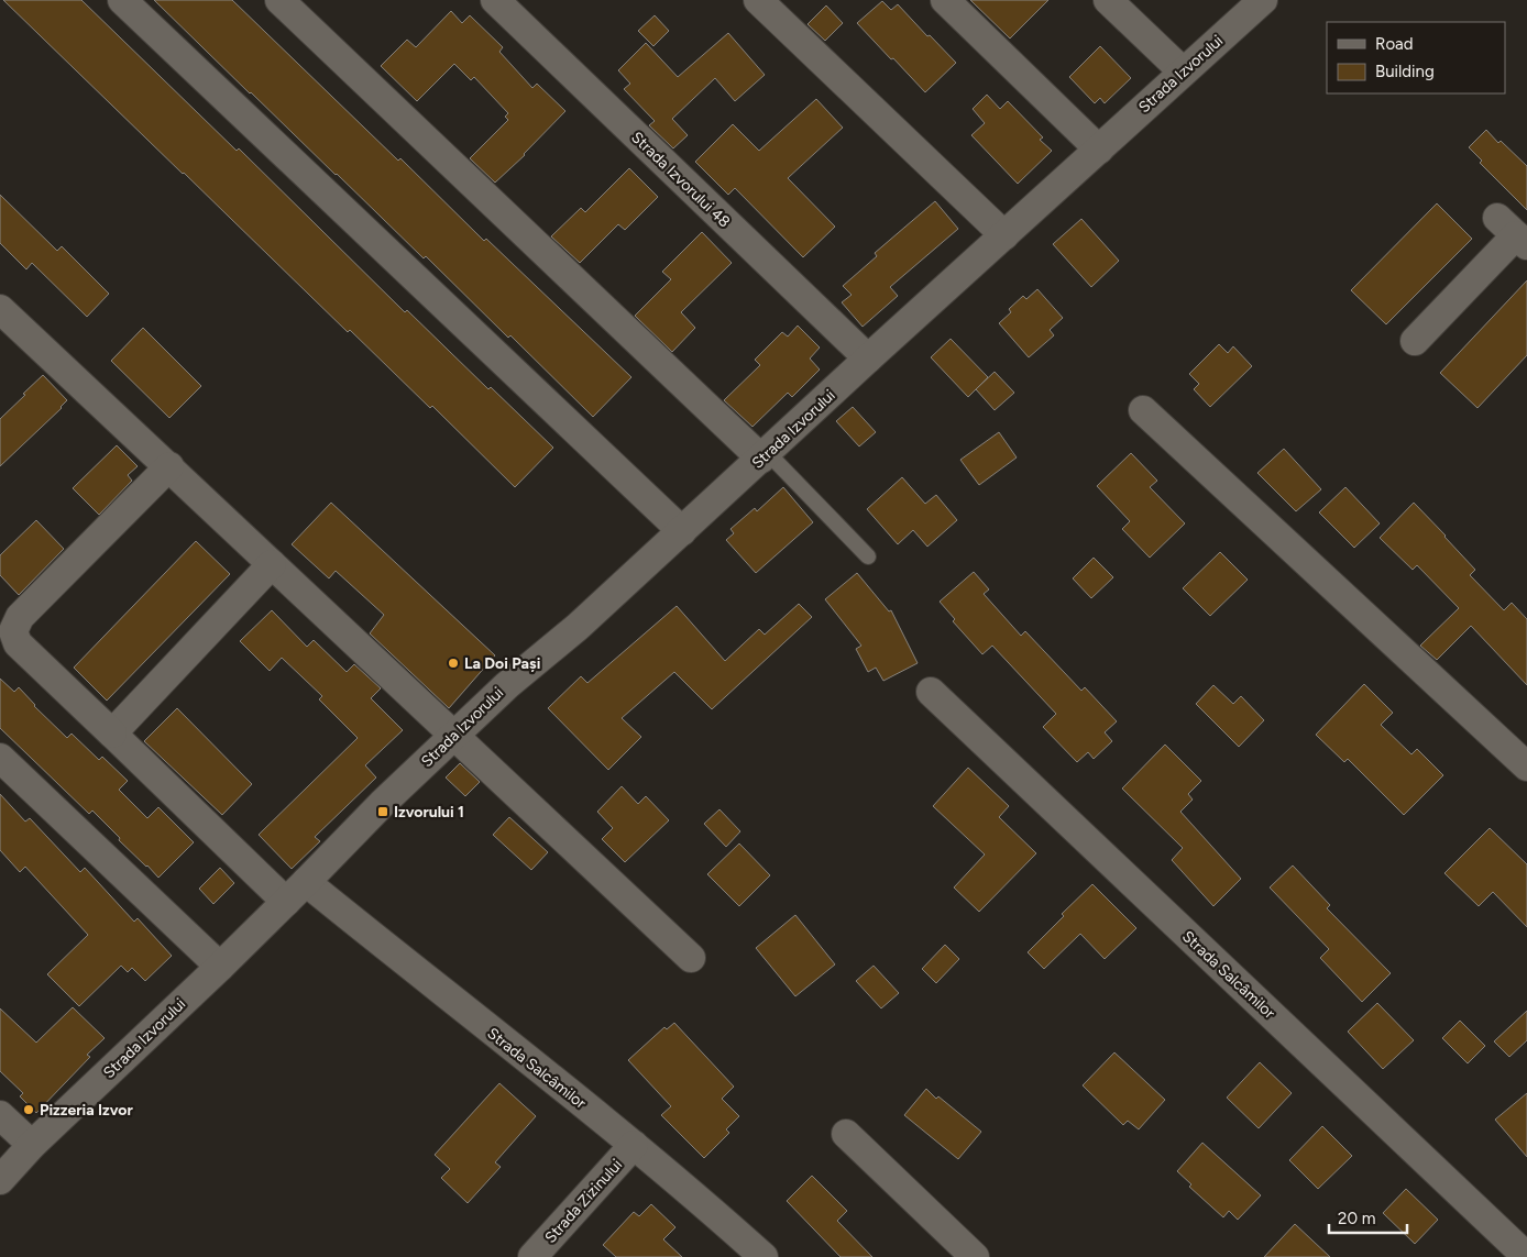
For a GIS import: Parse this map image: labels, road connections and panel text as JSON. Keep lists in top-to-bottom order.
{
  "streets": {
    "street": [
      "Strada Izvorului",
      "Strada Izvorului 48",
      "Strada Salcâmilor",
      "Strada Zizinului"
    ]
  },
  "crossings": [
    ["Strada Izvorului", "Strada Izvorului 48"],
    ["Strada Izvorului", "Strada Salcâmilor"],
    ["Strada Salcâmilor", "Strada Zizinului"]
  ],
  "places": {
    "other": ["La Doi Pași", "Pizzeria Izvor"],
    "transit": ["Izvorului 1"]
  },
  "legend": ["Road", "Building"],
  "scale_bar": "20 m"
}
